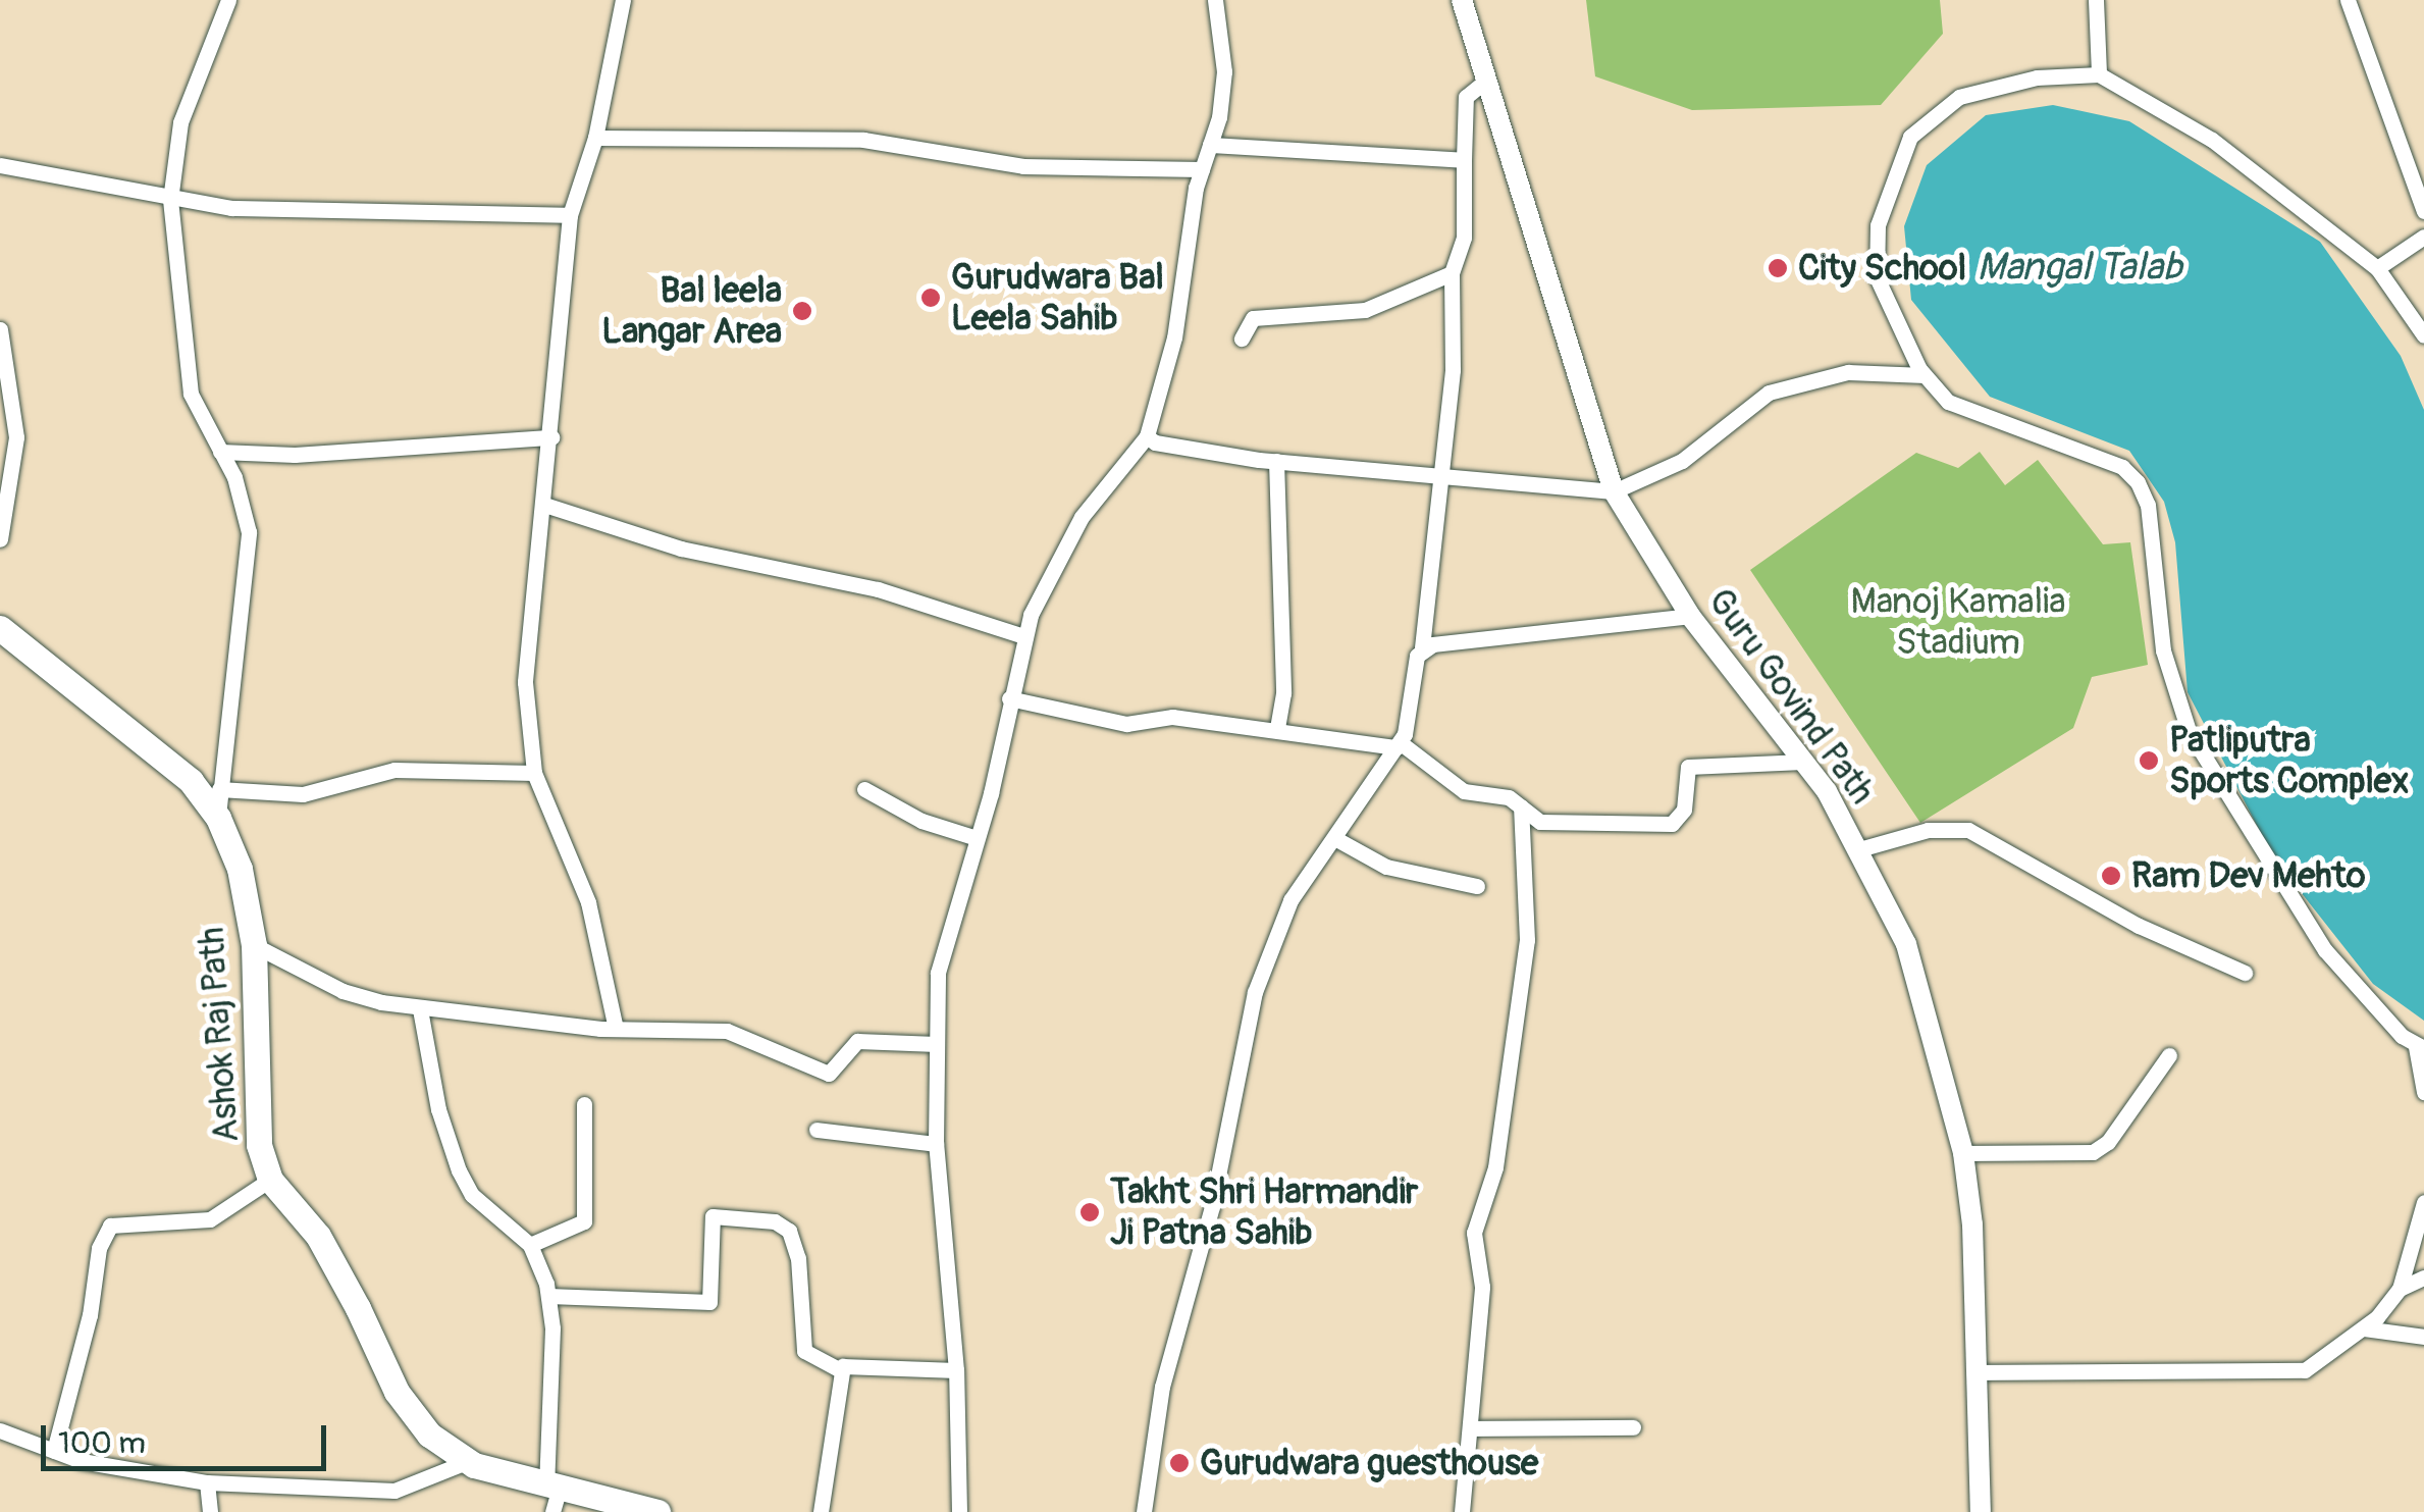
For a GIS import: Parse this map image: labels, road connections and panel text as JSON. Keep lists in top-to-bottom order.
{
  "streets": {
    "main road": ["Ashok Raj Path"],
    "street": ["Guru Govind Path"]
  },
  "water": ["Mangal Talab"],
  "parks": ["Manoj Kamalia Stadium"],
  "places": [
    "City School",
    "Gurudwara Bal Leela Sahib",
    "Bal leela Langar Area",
    "Patliputra Sports Complex",
    "Ram Dev Mehto",
    "Takht Shri Harmandir Ji Patna Sahib",
    "Gurudwara guesthouse"
  ],
  "scale_bar": "100 m"
}
